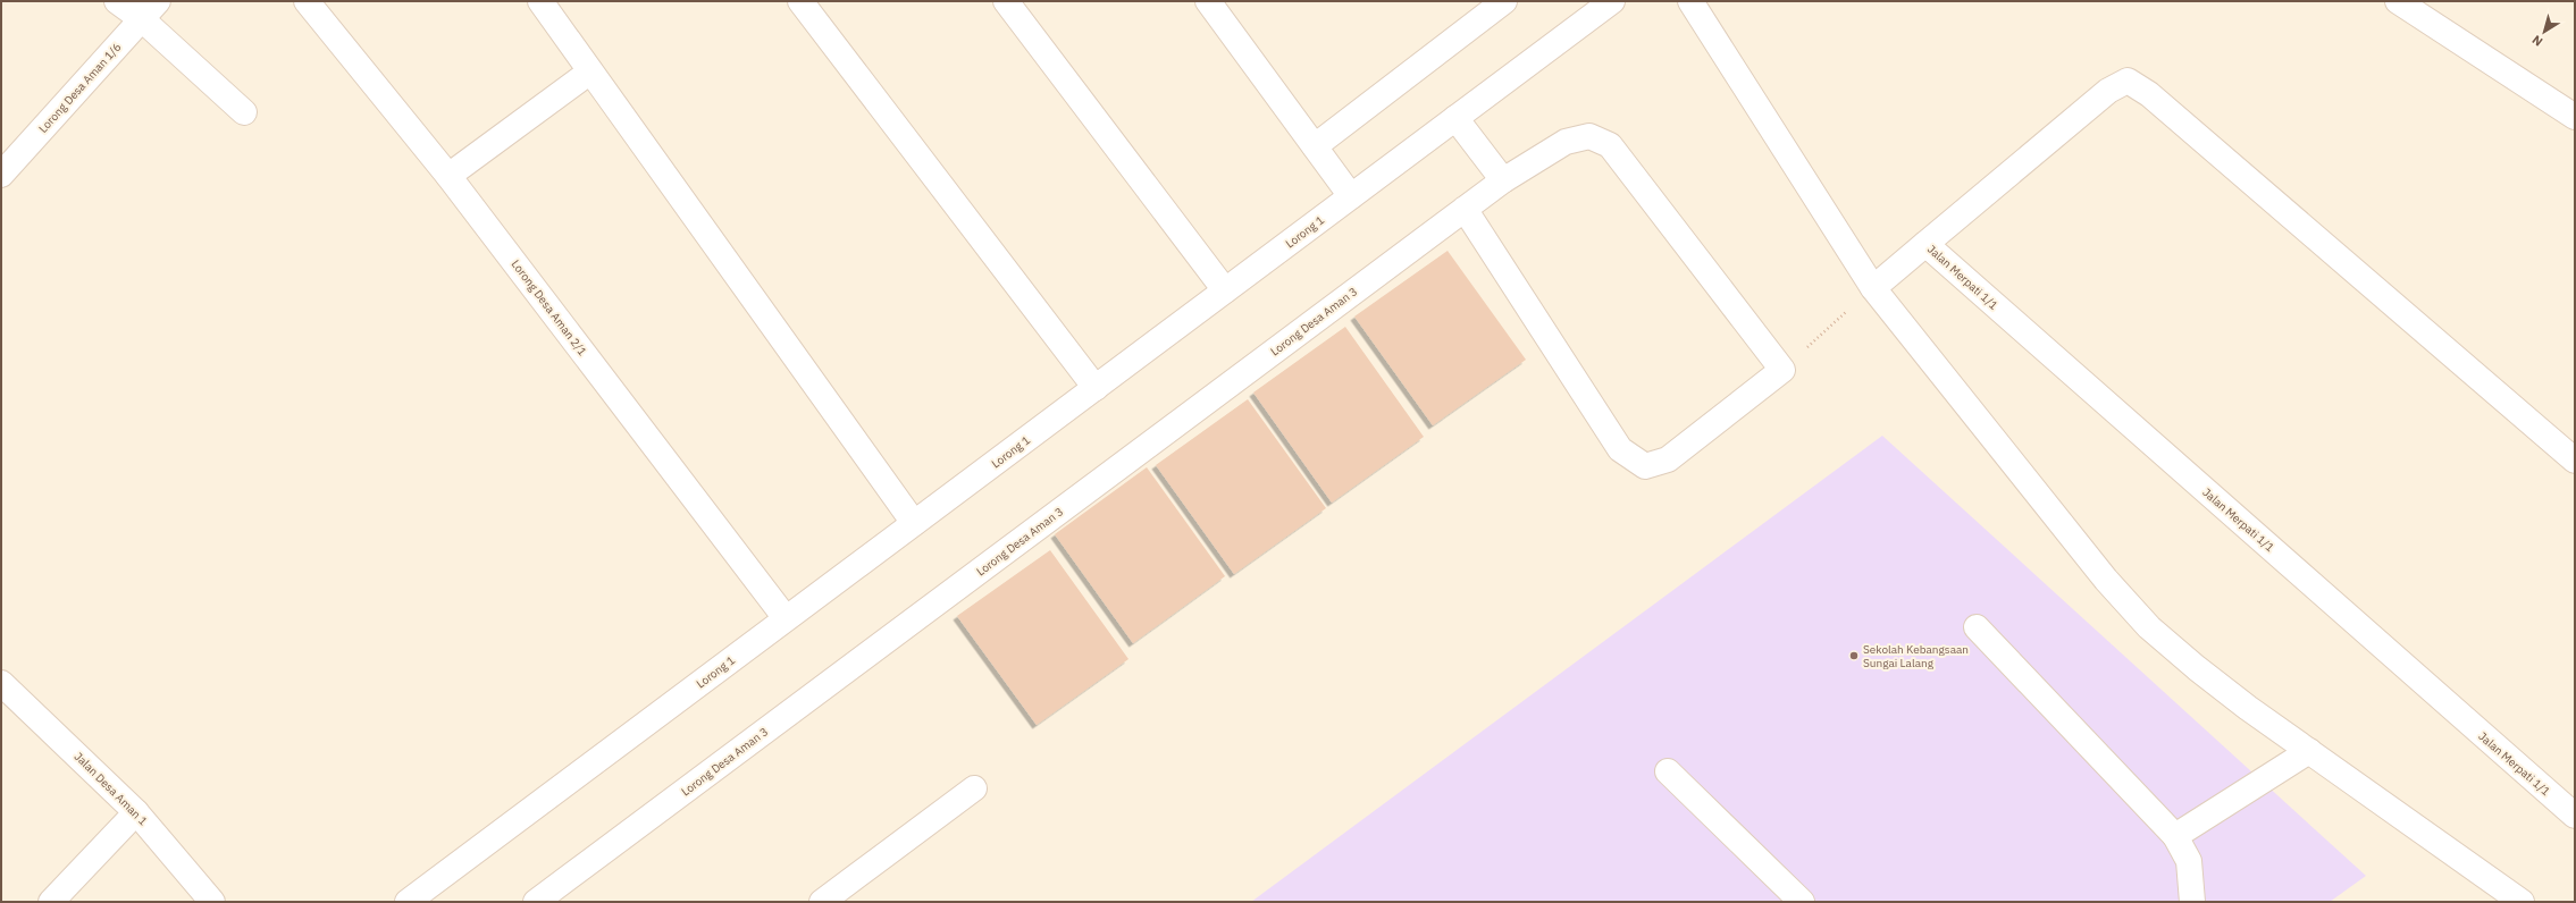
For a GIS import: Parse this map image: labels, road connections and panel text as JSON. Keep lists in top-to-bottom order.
{
  "streets": {
    "street": [
      "Lorong Desa Aman 1/6",
      "Lorong 1",
      "Jalan Merpati 1/1",
      "Lorong Desa Aman 2/1",
      "Lorong Desa Aman 3",
      "Jalan Desa Aman 1"
    ]
  },
  "crossings": [
    ["Lorong 1", "Lorong Desa Aman 2/1"]
  ],
  "places": ["Sekolah Kebangsaan Sungai Lalang"],
  "north": "bottom left"
}
